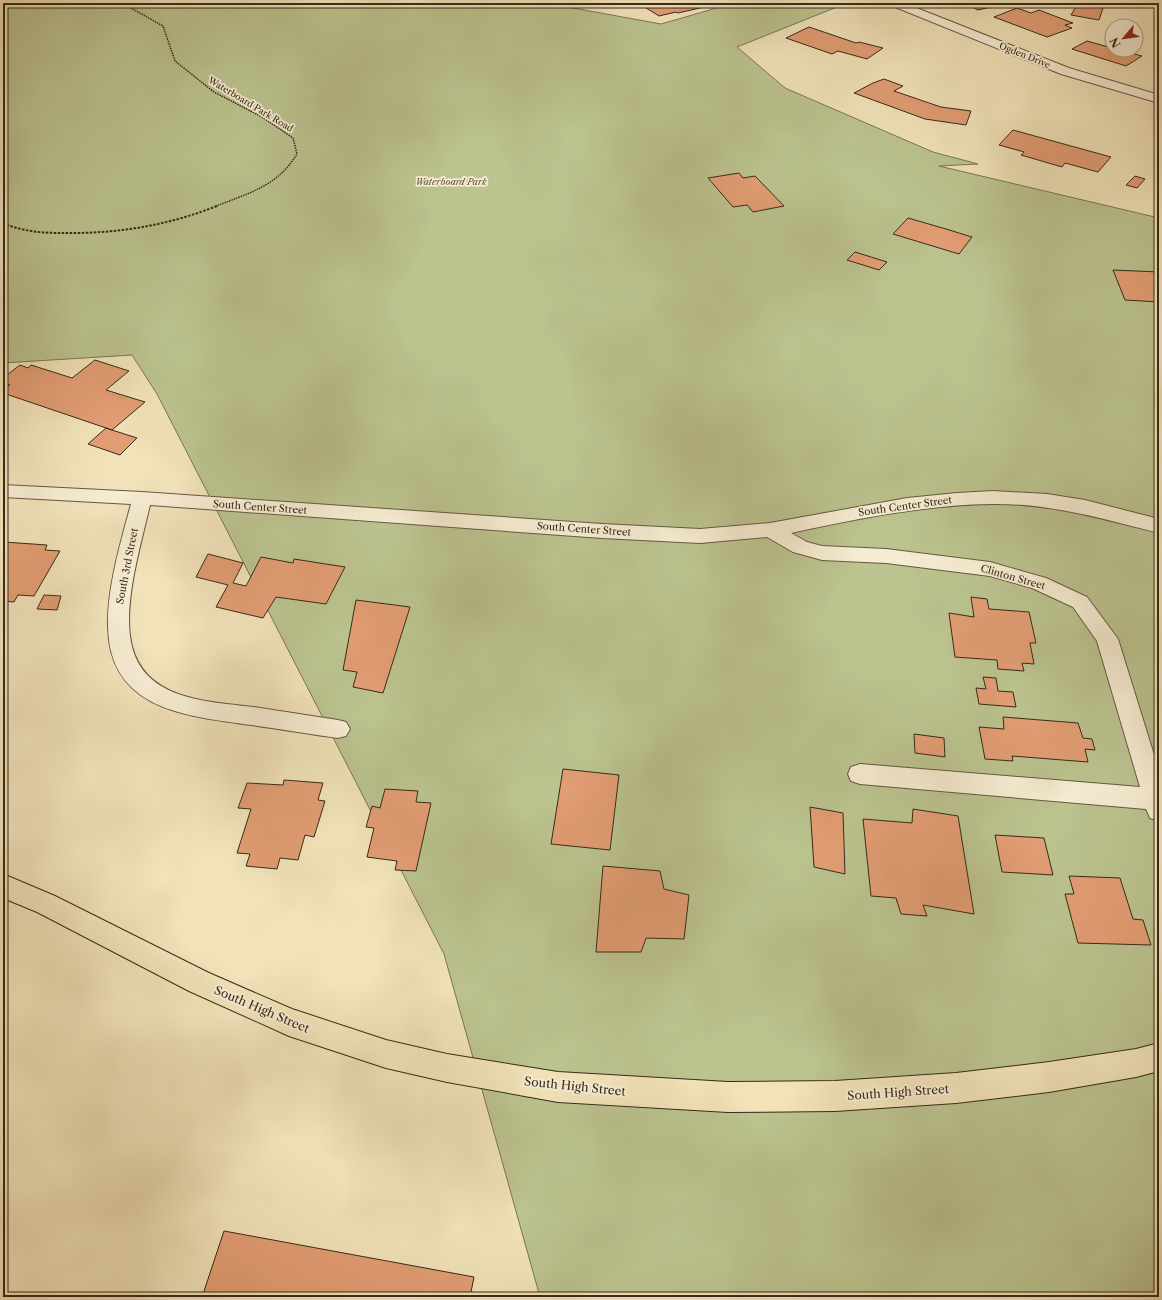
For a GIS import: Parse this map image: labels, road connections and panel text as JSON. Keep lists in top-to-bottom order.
{
  "streets": {
    "main road": ["South High Street"],
    "street": [
      "Ogden Drive",
      "South Center Street",
      "South 3rd Street",
      "Clinton Street"
    ],
    "path": ["Waterboard Park Road"]
  },
  "crossings": [
    ["South Center Street", "South 3rd Street"],
    ["South Center Street", "Clinton Street"]
  ],
  "parks": ["Waterboard Park"],
  "north": "bottom left"
}
